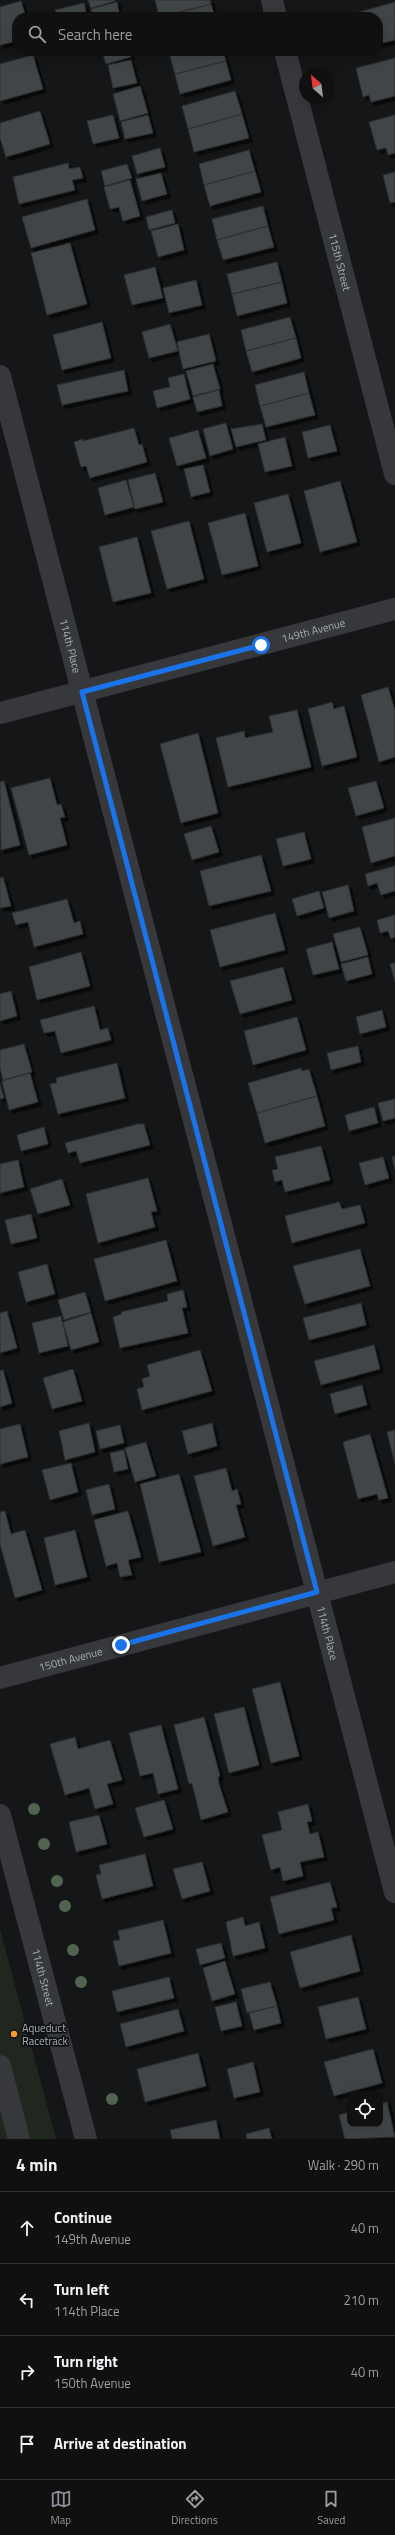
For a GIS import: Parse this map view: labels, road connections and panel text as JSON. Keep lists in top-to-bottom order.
{
  "streets": {
    "street": [
      "115th Street",
      "149th Avenue",
      "114th Place",
      "150th Avenue",
      "114th Street"
    ]
  },
  "crossings": [
    ["149th Avenue", "114th Place"],
    ["114th Place", "150th Avenue"]
  ],
  "places": ["Aqueduct Racetrack"],
  "north": "top left",
  "page": {
    "search": "Search here",
    "heading": ["4 min", "Walk · 290 m"],
    "list": [
      ["Continue", "149th Avenue", "40 m"],
      ["Turn left", "114th Place", "210 m"],
      ["Turn right", "150th Avenue", "40 m"],
      "Arrive at destination"
    ],
    "nav": ["Map", "Directions", "Saved"]
  }
}
